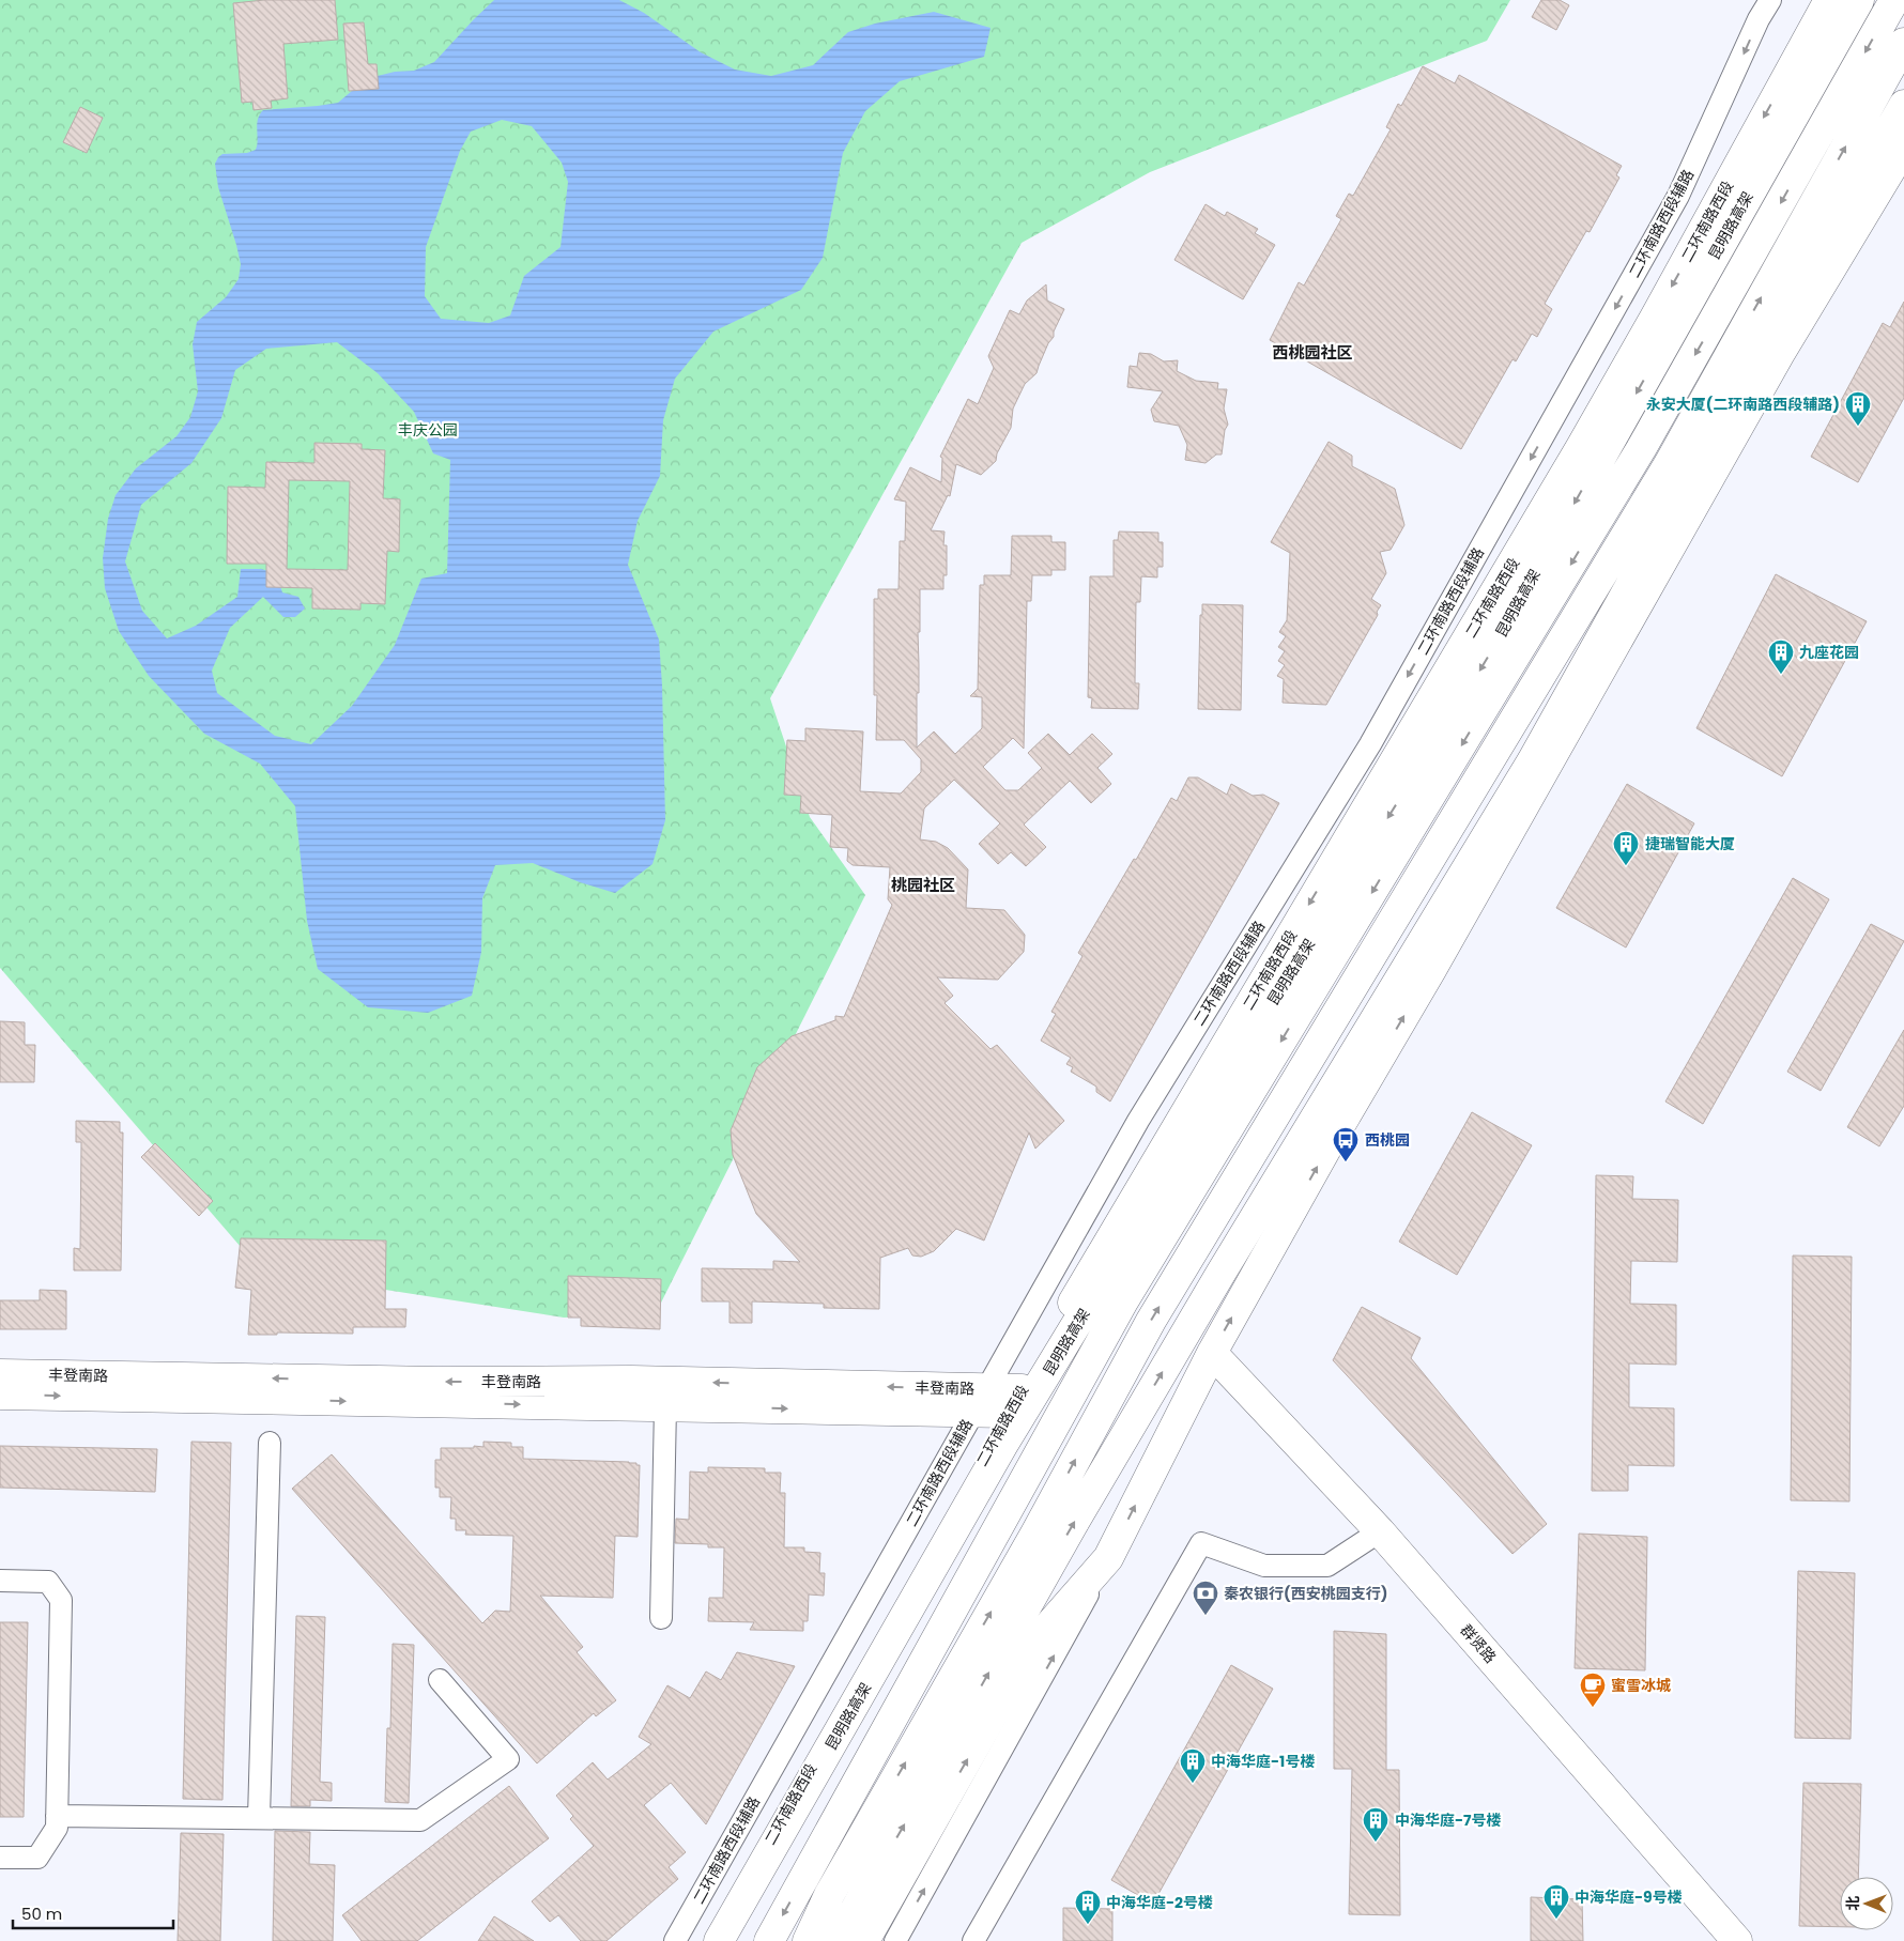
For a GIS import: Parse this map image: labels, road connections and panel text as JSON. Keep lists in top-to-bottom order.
{
  "streets": {
    "main road": [
      "二环南路西段",
      "昆明路高架",
      "丰登南路",
      "群贤路"
    ],
    "street": ["二环南路西段辅路"]
  },
  "crossings": [
    ["二环南路西段", "丰登南路"],
    ["二环南路西段辅路", "丰登南路"]
  ],
  "one_way": ["二环南路西段辅路"],
  "districts": ["西桃园社区", "桃园社区"],
  "parks": ["丰庆公园"],
  "places": {
    "building": [
      "永安大厦(二环南路西段辅路)",
      "九座花园",
      "捷瑞智能大厦",
      "中海华庭-1号楼",
      "中海华庭-7号楼",
      "中海华庭-9号楼",
      "中海华庭-2号楼"
    ],
    "bus stop": ["西桃园"],
    "bank": ["秦农银行(西安桃园支行)"],
    "cafe": ["蜜雪冰城"]
  },
  "scale_bar": "50 m",
  "north": "left"
}
